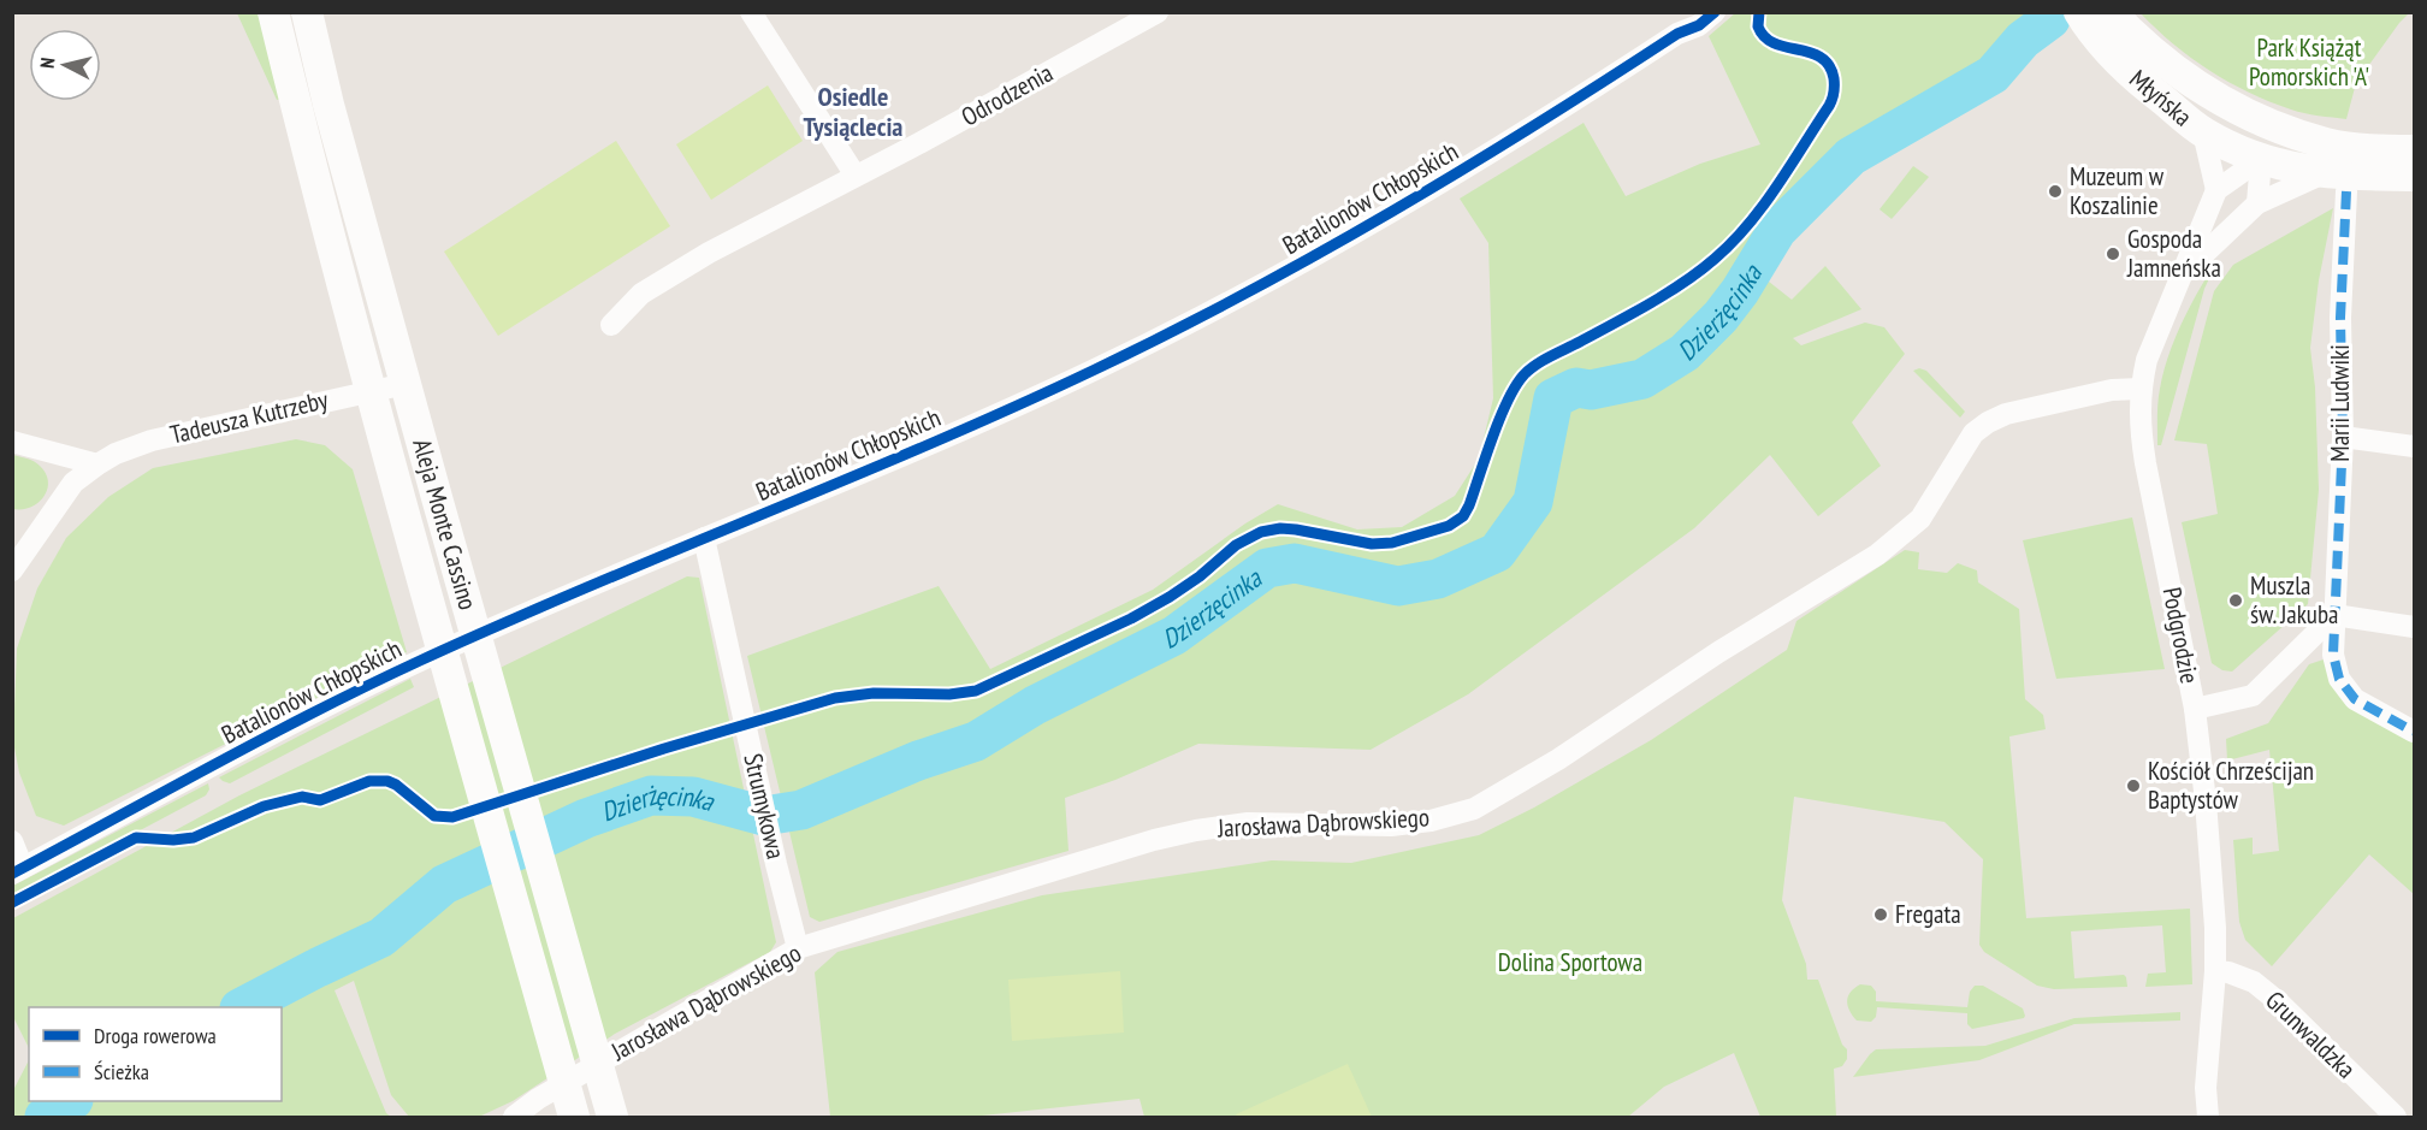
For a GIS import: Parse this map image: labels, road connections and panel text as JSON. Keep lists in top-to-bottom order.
{
  "streets": {
    "street": [
      "Odrodzenia",
      "Młyńska",
      "Batalionów Chłopskich",
      "Marii Ludwiki",
      "Tadeusza Kutrzeby",
      "Aleja Monte Cassino",
      "Podgrodzie",
      "Strumykowa",
      "Jarosława Dąbrowskiego",
      "Grunwaldzka"
    ]
  },
  "crossings": [
    ["Młyńska", "Marii Ludwiki"],
    ["Młyńska", "Podgrodzie"],
    ["Batalionów Chłopskich", "Strumykowa"],
    ["Marii Ludwiki", "Podgrodzie"],
    ["Tadeusza Kutrzeby", "Aleja Monte Cassino"],
    ["Podgrodzie", "Jarosława Dąbrowskiego"],
    ["Podgrodzie", "Grunwaldzka"],
    ["Strumykowa", "Jarosława Dąbrowskiego"]
  ],
  "districts": ["Osiedle Tysiąclecia"],
  "water": ["Dzierżęcinka"],
  "parks": ["Park Książąt Pomorskich 'A'", "Dolina Sportowa"],
  "places": [
    "Muzeum w Koszalinie",
    "Gospoda Jamneńska",
    "Muszla św. Jakuba",
    "Kościół Chrześcijan Baptystów",
    "Fregata"
  ],
  "legend": ["Droga rowerowa", "Ścieżka"],
  "north": "left"
}
